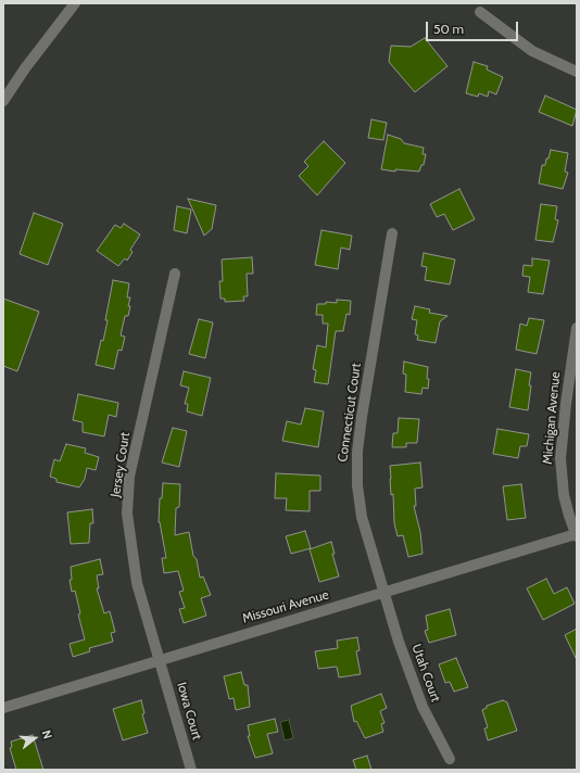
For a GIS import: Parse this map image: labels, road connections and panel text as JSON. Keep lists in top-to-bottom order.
{
  "streets": {
    "street": [
      "Connecticut Court",
      "Michigan Avenue",
      "Jersey Court",
      "Missouri Avenue",
      "Utah Court",
      "Iowa Court"
    ]
  },
  "crossings": [
    ["Connecticut Court", "Missouri Avenue"],
    ["Connecticut Court", "Utah Court"],
    ["Michigan Avenue", "Missouri Avenue"],
    ["Jersey Court", "Missouri Avenue"],
    ["Jersey Court", "Iowa Court"],
    ["Missouri Avenue", "Utah Court"],
    ["Missouri Avenue", "Iowa Court"]
  ],
  "scale_bar": "50 m",
  "north": "right"
}
